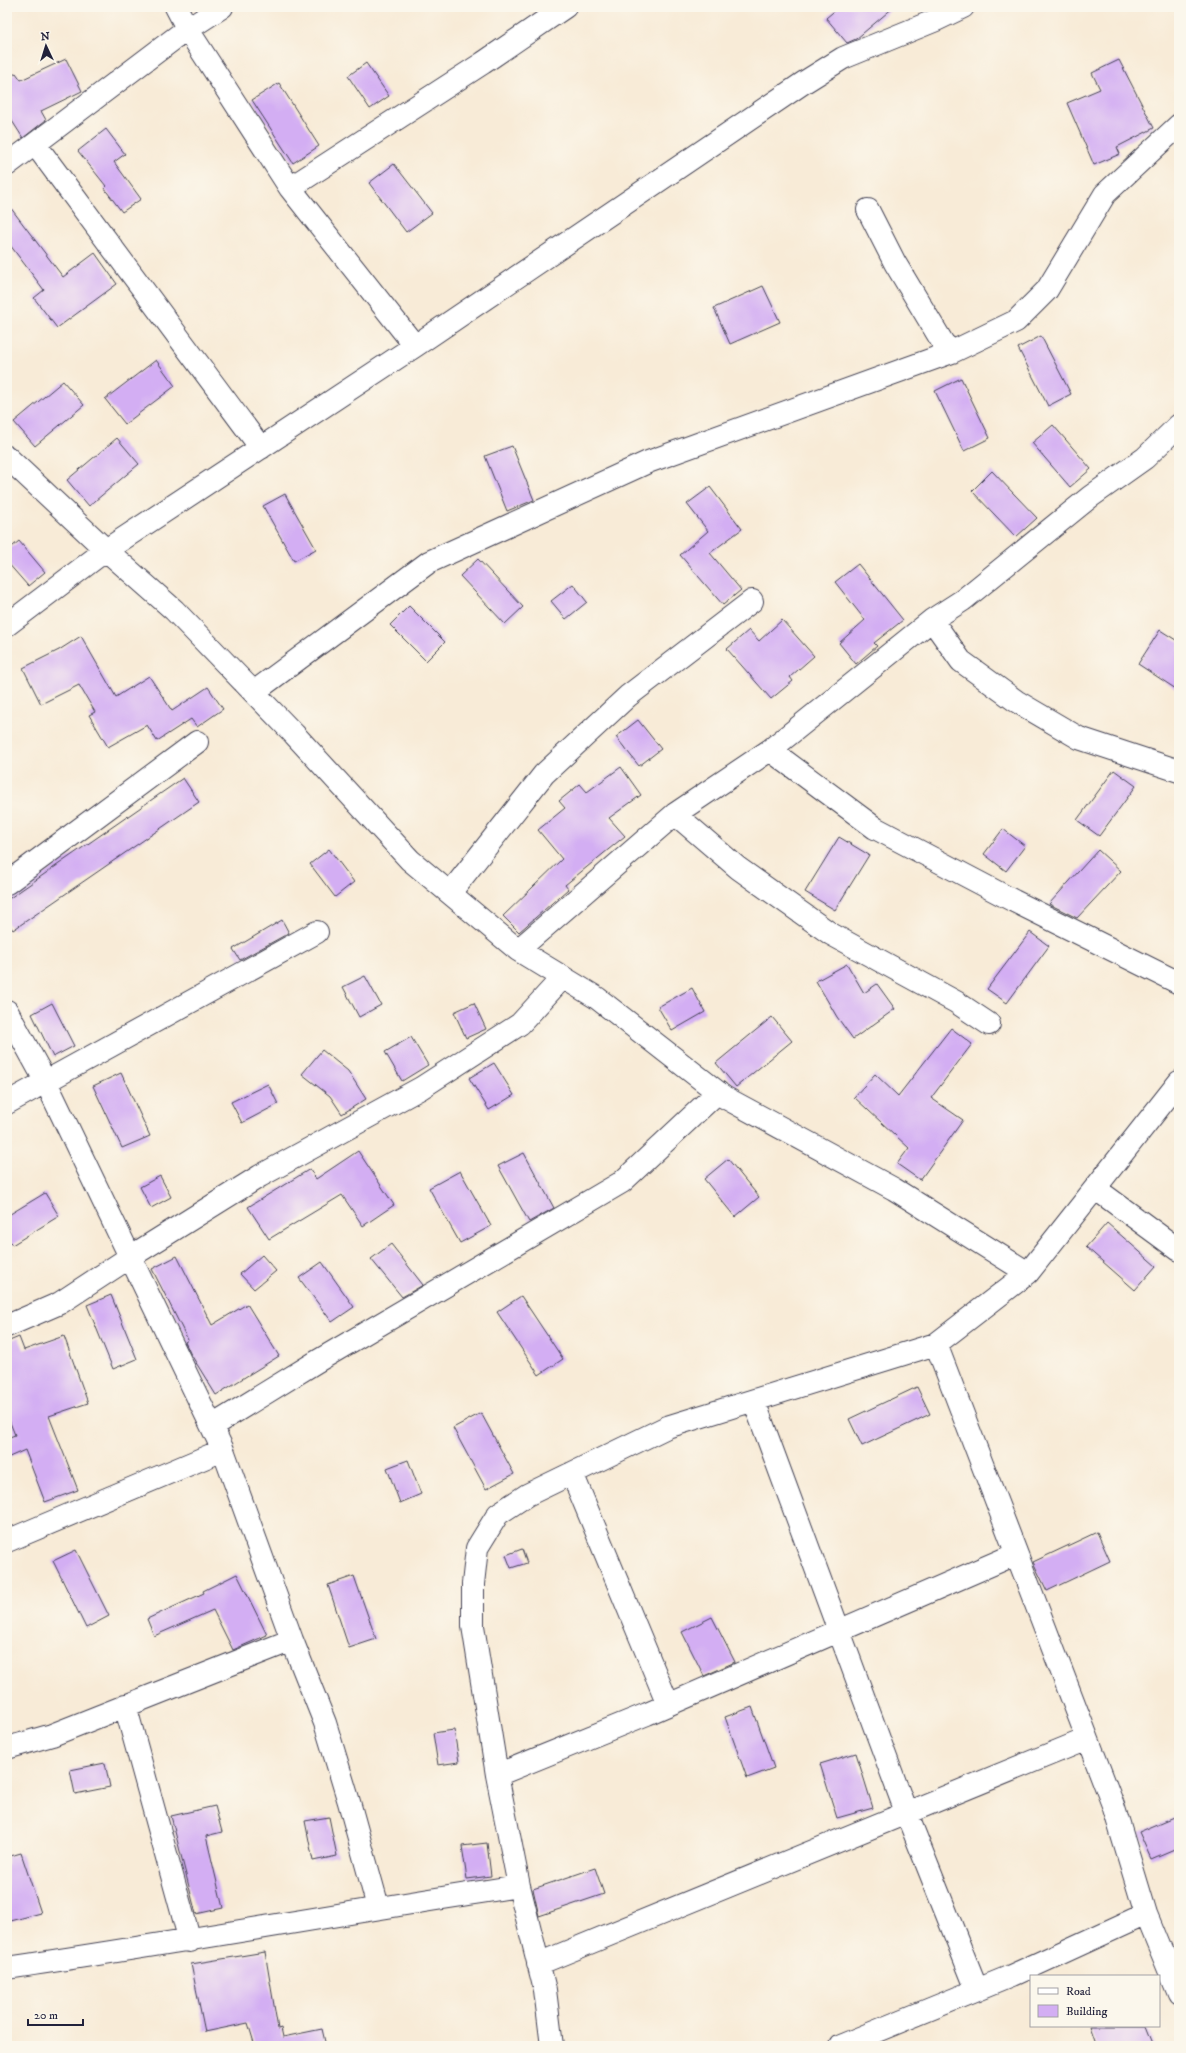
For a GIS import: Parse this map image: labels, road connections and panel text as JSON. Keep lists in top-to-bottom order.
{
  "legend": ["Road", "Building"],
  "scale_bar": "20 m",
  "north": "top"
}
